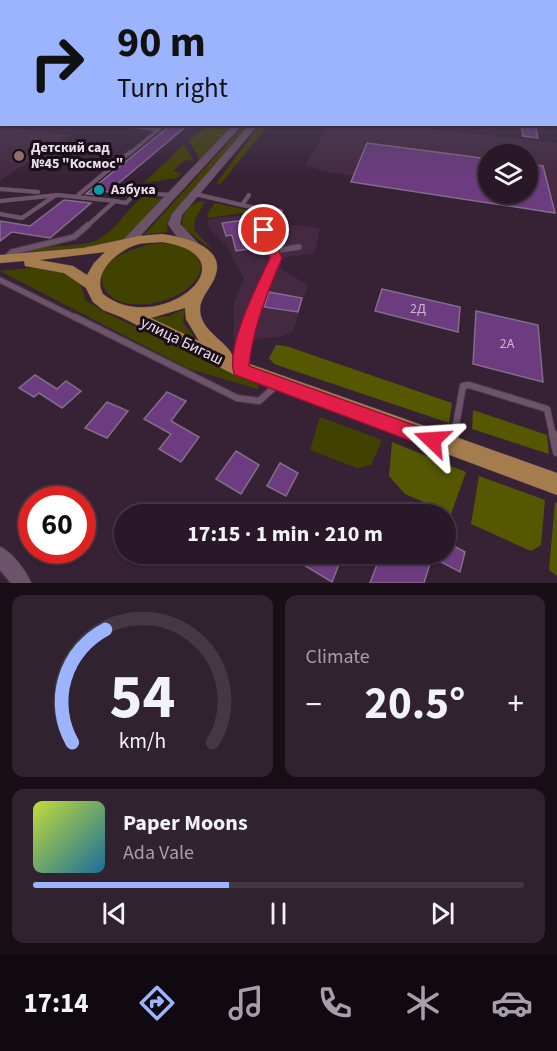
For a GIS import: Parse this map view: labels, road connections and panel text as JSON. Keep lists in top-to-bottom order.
{
  "streets": {
    "main road": ["улица Бигаш"]
  },
  "places": ["Детский сад №45 \"Космос\"", "Азбука"],
  "house_numbers": ["2Д", "2А"],
  "page": {
    "turn": ["90 m", "Turn right"],
    "limit": "60",
    "trip": "17:15 · 1 min · 210 m",
    "tile": "Climate",
    "heat": ["−", "20.5°", "+"],
    "song": ["Paper Moons", "Ada Vale"],
    "tabs": "17:14",
    "gauge": ["54", "km/h"]
  }
}
